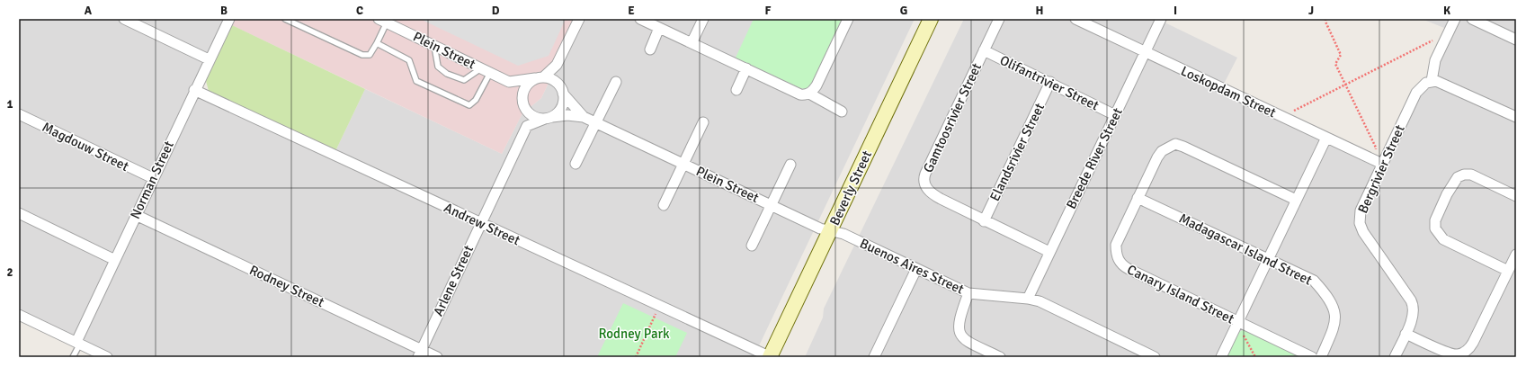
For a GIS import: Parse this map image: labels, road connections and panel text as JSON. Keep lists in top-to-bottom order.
{
  "streets": {
    "street": [
      "Plein Street",
      "Olifantrivier Street",
      "Loskopdam Street",
      "Gamtoosrivier Street",
      "Magdouw Street",
      "Elandsrivier Street",
      "Breede River Street",
      "Bergrivier Street",
      "Norman Street",
      "Beverly Street",
      "Andrew Street",
      "Madagascar Island Street",
      "Buenos Aires Street",
      "Arlene Street",
      "Rodney Street",
      "Canary Island Street"
    ]
  },
  "crossings": [
    ["Plein Street", "Beverly Street"],
    ["Plein Street", "Buenos Aires Street"],
    ["Olifantrivier Street", "Gamtoosrivier Street"],
    ["Olifantrivier Street", "Elandsrivier Street"],
    ["Olifantrivier Street", "Breede River Street"],
    ["Loskopdam Street", "Breede River Street"],
    ["Loskopdam Street", "Bergrivier Street"],
    ["Gamtoosrivier Street", "Elandsrivier Street"],
    ["Gamtoosrivier Street", "Breede River Street"],
    ["Magdouw Street", "Norman Street"],
    ["Breede River Street", "Buenos Aires Street"],
    ["Norman Street", "Andrew Street"],
    ["Norman Street", "Rodney Street"],
    ["Beverly Street", "Andrew Street"],
    ["Beverly Street", "Buenos Aires Street"],
    ["Andrew Street", "Arlene Street"],
    ["Madagascar Island Street", "Canary Island Street"],
    ["Arlene Street", "Rodney Street"]
  ],
  "parks": ["Rodney Park"],
  "grid": {
    "columns": [
      "A",
      "B",
      "C",
      "D",
      "E",
      "F",
      "G",
      "H",
      "I",
      "J",
      "K"
    ],
    "rows": ["1", "2"]
  }
}
